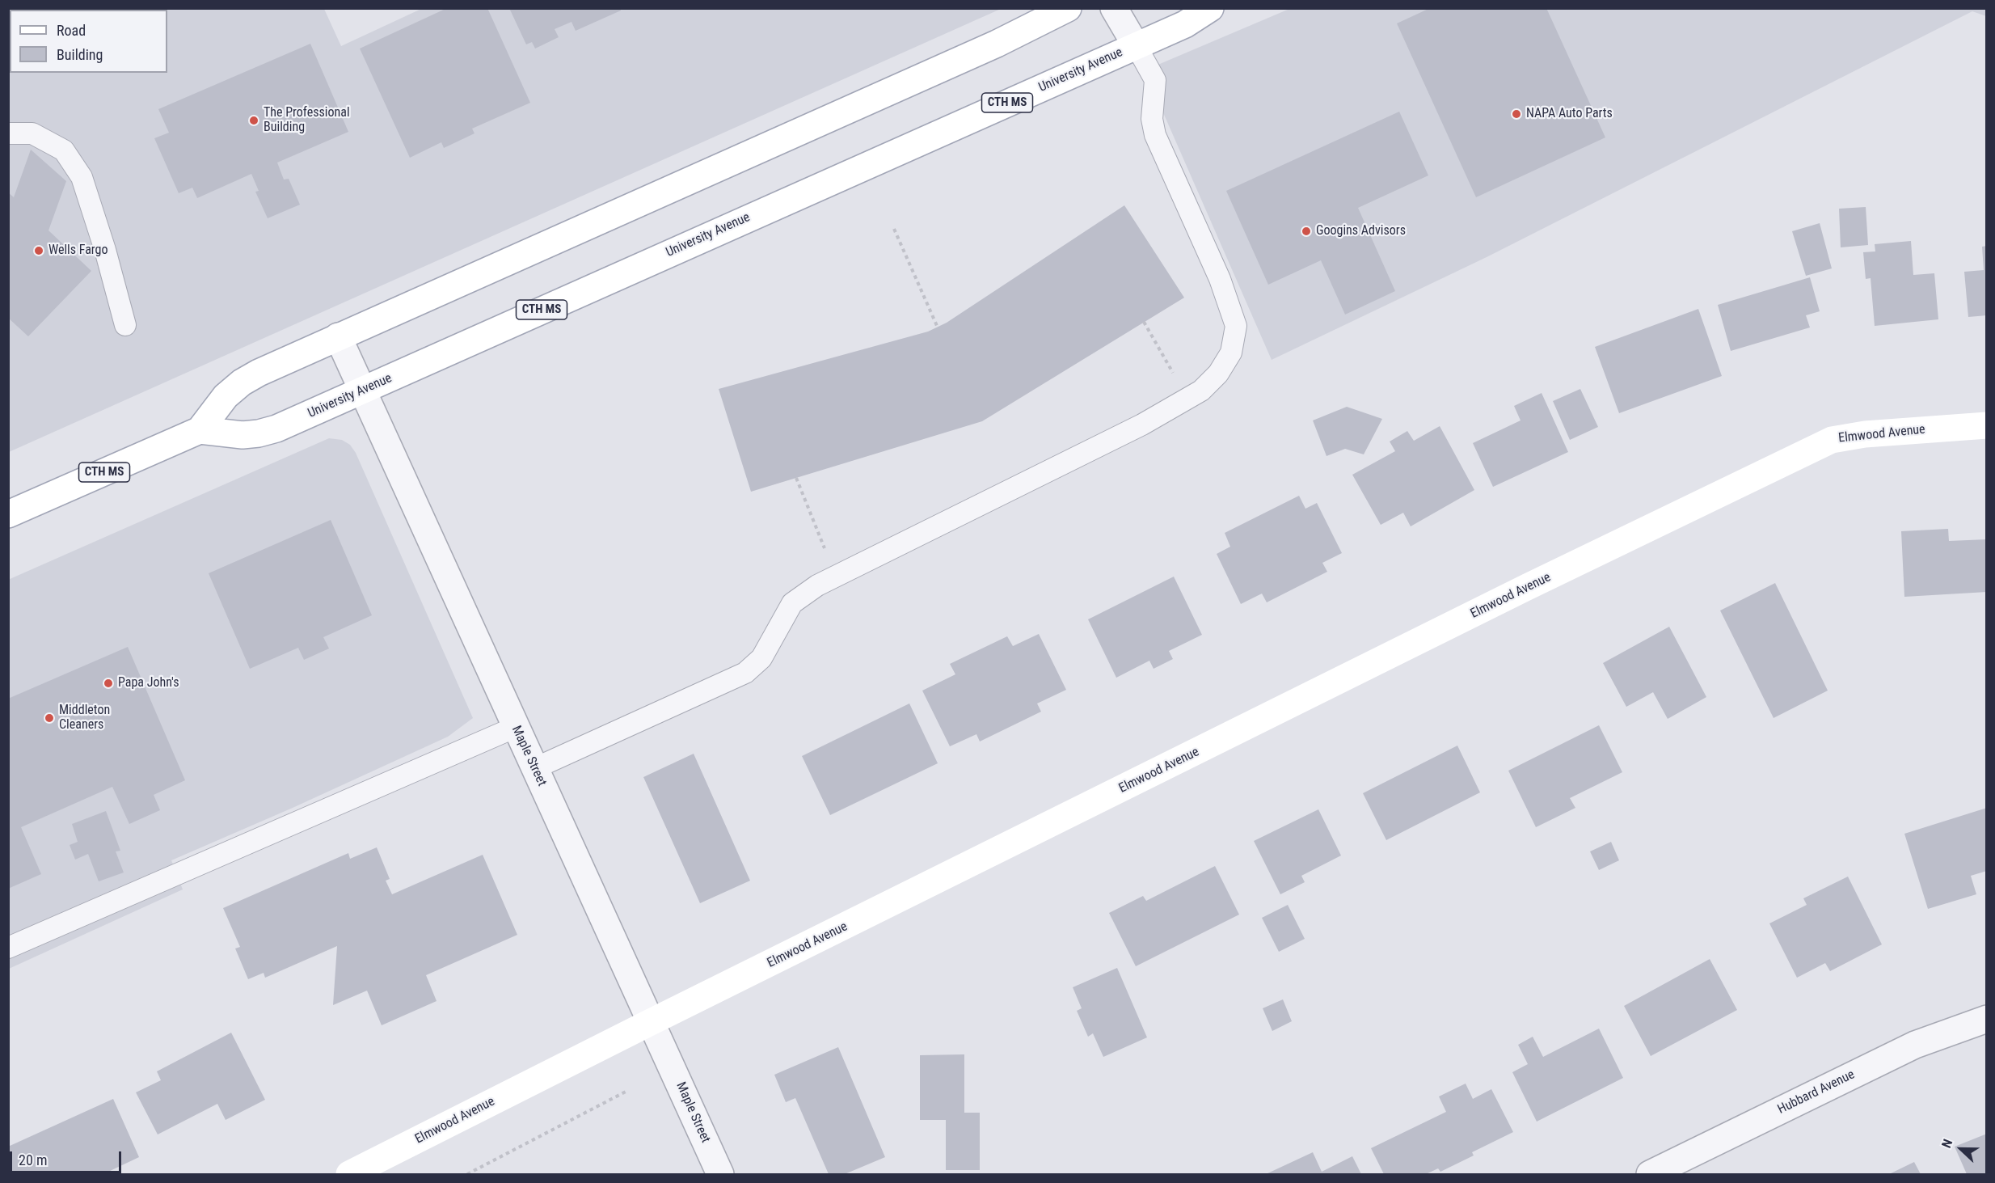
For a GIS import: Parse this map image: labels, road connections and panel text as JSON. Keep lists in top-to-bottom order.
{
  "streets": {
    "main road": ["University Avenue", "CTH MS", "Elmwood Avenue"],
    "street": ["Maple Street", "Hubbard Avenue"]
  },
  "crossings": [
    ["University Avenue", "CTH MS"],
    ["University Avenue", "Maple Street"],
    ["CTH MS", "Maple Street"],
    ["Elmwood Avenue", "Maple Street"]
  ],
  "places": [
    "NAPA Auto Parts",
    "The Professional Building",
    "Googins Advisors",
    "Wells Fargo",
    "Papa John's",
    "Middleton Cleaners"
  ],
  "legend": ["Road", "Building"],
  "scale_bar": "20 m",
  "north": "left"
}
